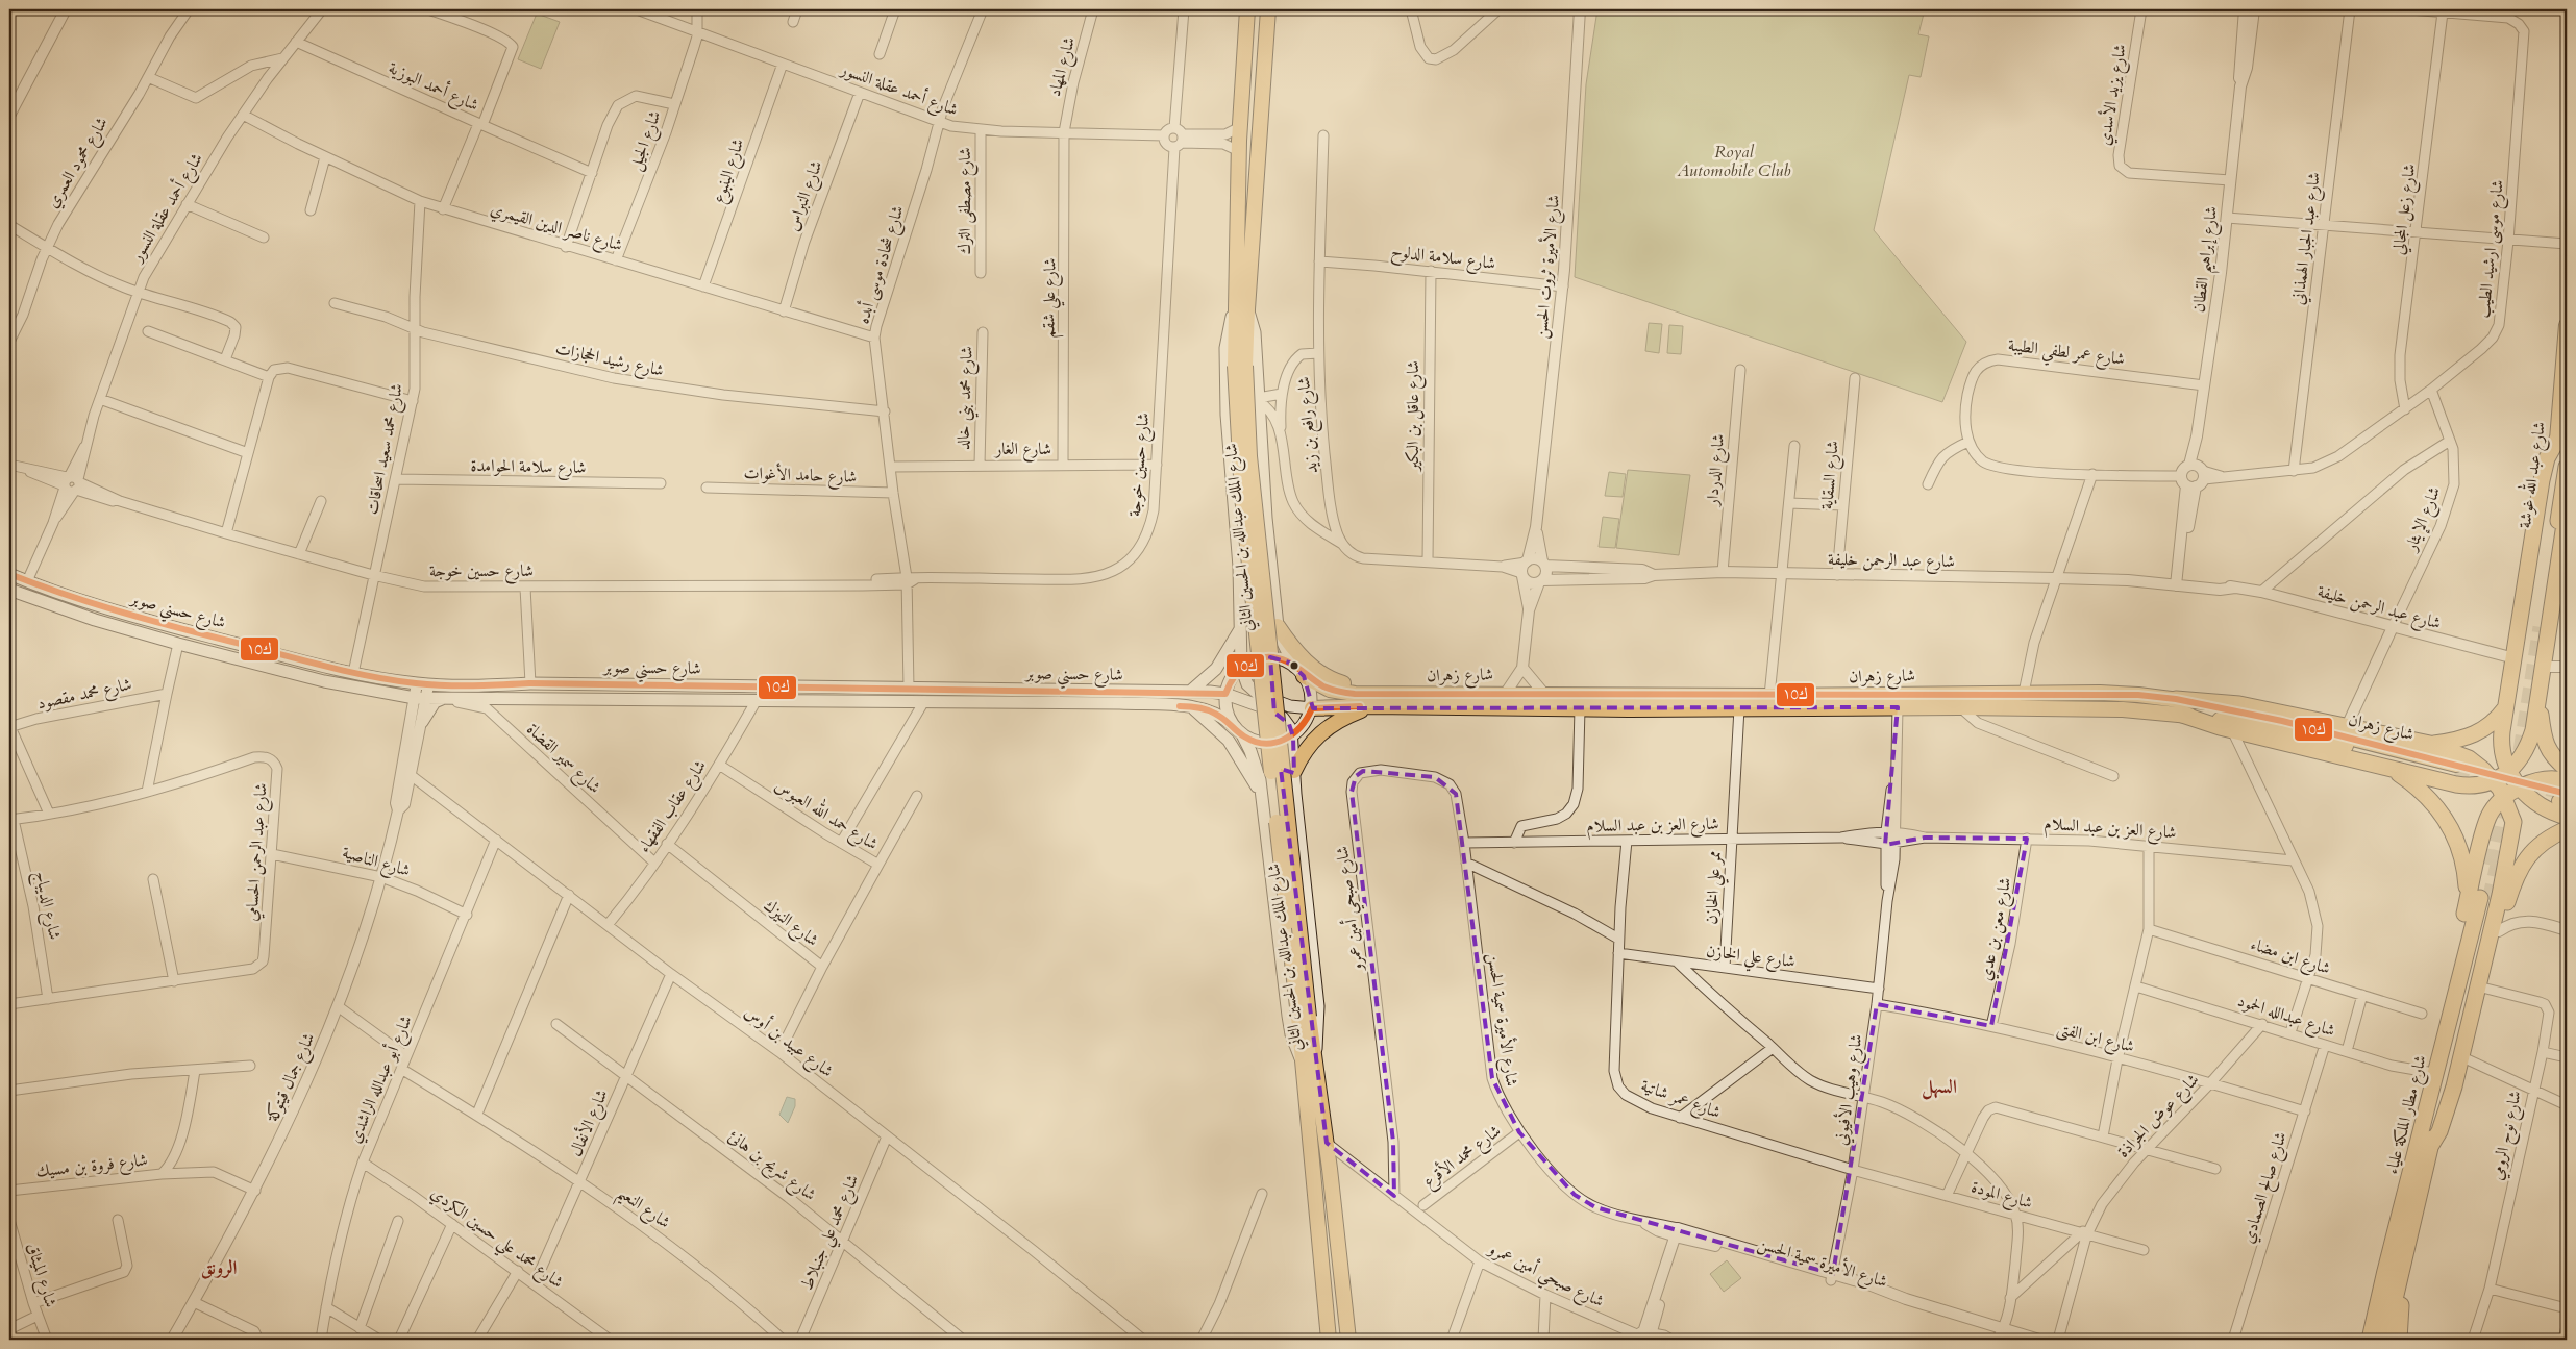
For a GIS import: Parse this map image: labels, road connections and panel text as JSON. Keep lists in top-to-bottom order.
{
  "streets": {
    "highway": ["شارع عبد الله غوشة", "شارع مطار الملكة علياء"],
    "main road": ["شارع الملك عبدالله بن الحسين الثاني", "شارع حسني صوبر", "شارع زهران"],
    "street": [
      "شارع المهاد",
      "شارع أحمد البوزية",
      "شارع أحمد عقلة النسور",
      "شارع يزيد الأسدي",
      "شارع الجيل",
      "شارع محمود العمري",
      "شارع الينبوع",
      "شارع النبراس",
      "شارع مصطفى الترك",
      "شارع زعل المجالي",
      "شارع ناصر الدين القيمري",
      "شارع عبد الجبار الهمذاني",
      "شارع موسى ارشيد الطيب",
      "شارع سلامة الدلوح",
      "شارع إبراهيم القطان",
      "شارع شحادة موسى أبده",
      "شارع الأميرة ثروت الحسن",
      "شارع علي شقم",
      "شارع عمر لطفي الطيبة",
      "شارع رشيد الحجازات",
      "شارع محمد بني خالد",
      "شارع عاقل بن البكير",
      "شارع رافع بن زيد",
      "شارع محمد سعيد اسحاقات",
      "شارع الغار",
      "شارع حسين خوجة",
      "شارع سلامة الحوامدة",
      "شارع الدردار",
      "شارع حامد الأغوات",
      "شارع السقاية",
      "شارع الإيثار",
      "شارع عبد الرحمن خليفة",
      "شارع محمد مقصود",
      "شارع سمير القضاة",
      "شارع عقاب الفقهاء",
      "شارع حمد الله العبوس",
      "شارع العز بن عبد السلام",
      "شارع عبد الرحمن الحسامي",
      "شارع الناصية",
      "ممر علي الخازن",
      "شارع الديباج",
      "شارع صبحي أمين عمرو",
      "شارع النيزك",
      "شارع معن بن عدي",
      "شارع علي الخازن",
      "شارع ابن مضاء",
      "شارع عبدالله الحمود",
      "شارع الأميرة سمية الحسن",
      "شارع ابن الفتى",
      "شارع عبيد بن أوس",
      "شارع جمال قيتوكة",
      "شارع أبو عبدالله الراشدي",
      "شارع وهيب الأفيوني",
      "شارع عمر شاتية",
      "شارع عوض الجراذة",
      "شارع الأنفال",
      "شارع نوح الرومي",
      "شارع محمد الأقرع",
      "شارع فروة بن مسيك",
      "شارع شريح بن هانئ",
      "شارع صالح الصمادي",
      "شارع المودة",
      "شارع النعيم",
      "شارع محمد علي جنبلاط",
      "شارع محمد علي حسين الكردي",
      "شارع الميثاق"
    ]
  },
  "crossings": [
    ["شارع المهاد", "شارع أحمد عقلة النسور"],
    ["شارع المهاد", "شارع علي شقم"],
    ["شارع أحمد البوزية", "شارع أحمد عقلة النسور"],
    ["شارع أحمد عقلة النسور", "شارع الجيل"],
    ["شارع أحمد عقلة النسور", "شارع الينبوع"],
    ["شارع أحمد عقلة النسور", "شارع النبراس"],
    ["شارع أحمد عقلة النسور", "شارع مصطفى الترك"],
    ["شارع أحمد عقلة النسور", "شارع ناصر الدين القيمري"],
    ["شارع أحمد عقلة النسور", "شارع شحادة موسى أبده"],
    ["شارع أحمد عقلة النسور", "شارع علي شقم"],
    ["شارع أحمد عقلة النسور", "شارع حسين خوجة"],
    ["شارع أحمد عقلة النسور", "شارع حسني صوبر"],
    ["شارع يزيد الأسدي", "شارع إبراهيم القطان"],
    ["شارع الجيل", "شارع ناصر الدين القيمري"],
    ["شارع الينبوع", "شارع ناصر الدين القيمري"],
    ["شارع النبراس", "شارع ناصر الدين القيمري"],
    ["شارع زعل المجالي", "شارع موسى ارشيد الطيب"],
    ["شارع ناصر الدين القيمري", "شارع شحادة موسى أبده"],
    ["شارع ناصر الدين القيمري", "شارع محمد سعيد اسحاقات"],
    ["شارع عبد الجبار الهمذاني", "شارع موسى ارشيد الطيب"],
    ["شارع موسى ارشيد الطيب", "شارع إبراهيم القطان"],
    ["شارع موسى ارشيد الطيب", "شارع الإيثار"],
    ["شارع سلامة الدلوح", "شارع الأميرة ثروت الحسن"],
    ["شارع سلامة الدلوح", "شارع عاقل بن البكير"],
    ["شارع سلامة الدلوح", "شارع رافع بن زيد"],
    ["شارع إبراهيم القطان", "شارع عمر لطفي الطيبة"],
    ["شارع شحادة موسى أبده", "شارع رشيد الحجازات"],
    ["شارع شحادة موسى أبده", "شارع الغار"],
    ["شارع شحادة موسى أبده", "شارع حسين خوجة"],
    ["شارع شحادة موسى أبده", "شارع حامد الأغوات"],
    ["شارع شحادة موسى أبده", "شارع حسني صوبر"],
    ["شارع الأميرة ثروت الحسن", "شارع عبد الرحمن خليفة"],
    ["شارع الأميرة ثروت الحسن", "شارع زهران"],
    ["شارع علي شقم", "شارع الغار"],
    ["شارع رشيد الحجازات", "شارع محمد سعيد اسحاقات"],
    ["شارع محمد بني خالد", "شارع الغار"],
    ["شارع محمد سعيد اسحاقات", "شارع حسين خوجة"],
    ["شارع محمد سعيد اسحاقات", "شارع سلامة الحوامدة"],
    ["شارع محمد سعيد اسحاقات", "شارع حسني صوبر"],
    ["شارع الغار", "شارع حسين خوجة"],
    ["شارع الدردار", "شارع عبد الرحمن خليفة"],
    ["شارع السقاية", "شارع عبد الرحمن خليفة"],
    ["شارع الإيثار", "شارع عبد الرحمن خليفة"],
    ["شارع الملك عبدالله بن الحسين الثاني", "شارع صبحي أمين عمرو"],
    ["شارع حسني صوبر", "شارع سمير القضاة"],
    ["شارع حسني صوبر", "شارع عقاب الفقهاء"],
    ["شارع حسني صوبر", "شارع جمال قيتوكة"],
    ["شارع زهران", "ممر علي الخازن"],
    ["شارع زهران", "شارع وهيب الأفيوني"],
    ["شارع سمير القضاة", "شارع عقاب الفقهاء"],
    ["شارع عقاب الفقهاء", "شارع حمد الله العبوس"],
    ["شارع عقاب الفقهاء", "شارع النيزك"],
    ["شارع عقاب الفقهاء", "شارع عبيد بن أوس"],
    ["شارع العز بن عبد السلام", "ممر علي الخازن"],
    ["شارع العز بن عبد السلام", "شارع صبحي أمين عمرو"],
    ["شارع العز بن عبد السلام", "شارع معن بن عدي"],
    ["شارع العز بن عبد السلام", "شارع الأميرة سمية الحسن"],
    ["شارع العز بن عبد السلام", "شارع وهيب الأفيوني"],
    ["شارع العز بن عبد السلام", "شارع عمر شاتية"],
    ["شارع عبد الرحمن الحسامي", "شارع الناصية"],
    ["شارع عبد الرحمن الحسامي", "شارع الديباج"],
    ["شارع الناصية", "شارع جمال قيتوكة"],
    ["شارع الناصية", "شارع أبو عبدالله الراشدي"],
    ["ممر علي الخازن", "شارع علي الخازن"],
    ["شارع صبحي أمين عمرو", "شارع الأميرة سمية الحسن"],
    ["شارع النيزك", "شارع عبيد بن أوس"],
    ["شارع معن بن عدي", "شارع ابن الفتى"],
    ["شارع علي الخازن", "شارع وهيب الأفيوني"],
    ["شارع علي الخازن", "شارع عمر شاتية"],
    ["شارع عبدالله الحمود", "شارع عوض الجراذة"],
    ["شارع عبدالله الحمود", "شارع صالح الصمادي"],
    ["شارع الأميرة سمية الحسن", "شارع وهيب الأفيوني"],
    ["شارع الأميرة سمية الحسن", "شارع محمد الأقرع"],
    ["شارع ابن الفتى", "شارع وهيب الأفيوني"],
    ["شارع ابن الفتى", "شارع عوض الجراذة"],
    ["شارع ابن الفتى", "شارع صالح الصمادي"],
    ["شارع عبيد بن أوس", "شارع جمال قيتوكة"],
    ["شارع عبيد بن أوس", "شارع أبو عبدالله الراشدي"],
    ["شارع عبيد بن أوس", "شارع الأنفال"],
    ["شارع عبيد بن أوس", "شارع محمد علي جنبلاط"],
    ["شارع أبو عبدالله الراشدي", "شارع النعيم"],
    ["شارع أبو عبدالله الراشدي", "شارع محمد علي حسين الكردي"],
    ["شارع وهيب الأفيوني", "شارع عمر شاتية"],
    ["شارع وهيب الأفيوني", "شارع المودة"],
    ["شارع عمر شاتية", "شارع المودة"],
    ["شارع عوض الجراذة", "شارع المودة"],
    ["شارع الأنفال", "شارع شريح بن هانئ"],
    ["شارع الأنفال", "شارع النعيم"],
    ["شارع الأنفال", "شارع محمد علي حسين الكردي"],
    ["شارع شريح بن هانئ", "شارع محمد علي جنبلاط"]
  ],
  "districts": ["السهل", "الرونق"],
  "parks": ["Royal Automobile Club"],
  "lines": ["transit line ك١٥"]
}
